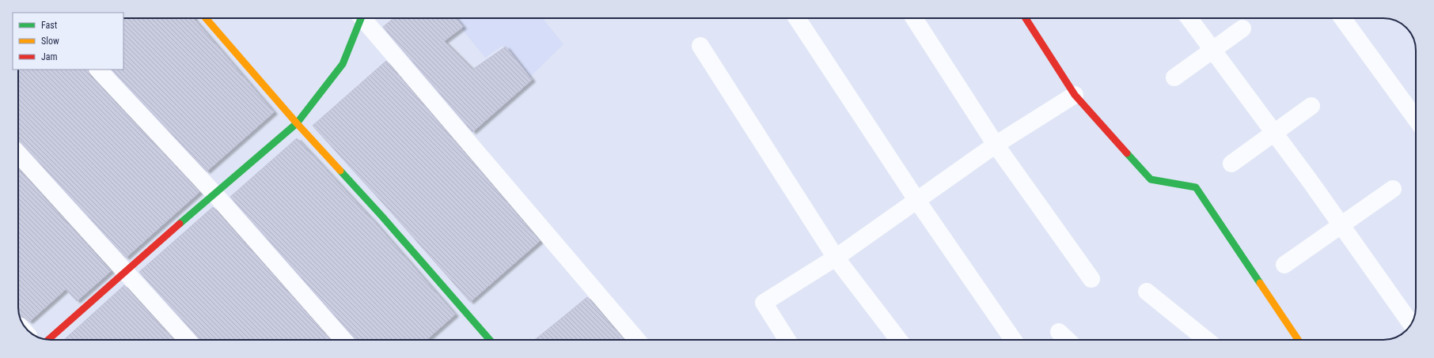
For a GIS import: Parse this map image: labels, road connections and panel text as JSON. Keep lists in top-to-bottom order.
{
  "legend": ["Fast", "Slow", "Jam"]
}
